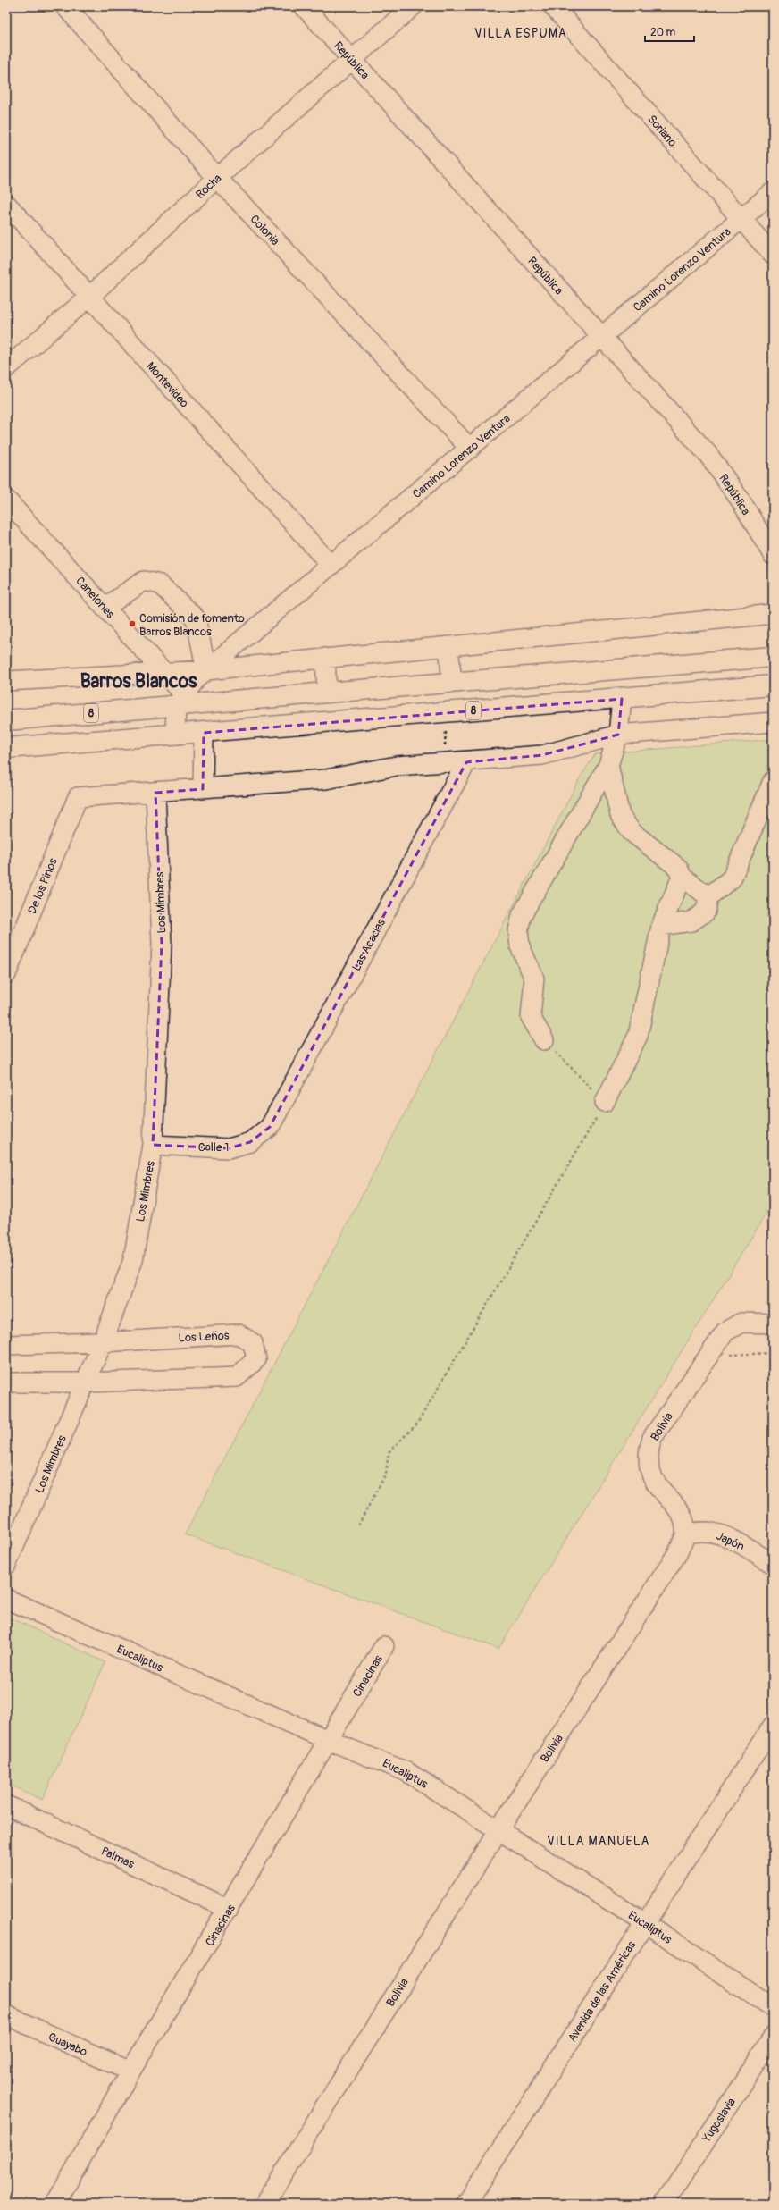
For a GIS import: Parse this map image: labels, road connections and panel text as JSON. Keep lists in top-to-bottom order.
{
  "streets": {
    "highway": ["8"],
    "street": [
      "República",
      "Soriano",
      "Rocha",
      "Colonia",
      "Camino Lorenzo Ventura",
      "Montevideo",
      "Canelones",
      "De los Pinos",
      "Los Mimbres",
      "Las Acacias",
      "Calle 1",
      "Los Leños",
      "Bolivia",
      "Japón",
      "Eucaliptus",
      "Cinacinas",
      "Palmas",
      "Avenida de las Américas",
      "Guayabo",
      "Yugoslavia"
    ]
  },
  "crossings": [
    ["República", "Rocha"],
    ["República", "Camino Lorenzo Ventura"],
    ["Soriano", "Camino Lorenzo Ventura"],
    ["Rocha", "Colonia"],
    ["Rocha", "Montevideo"],
    ["Colonia", "Camino Lorenzo Ventura"],
    ["Camino Lorenzo Ventura", "Montevideo"],
    ["Camino Lorenzo Ventura", "Canelones"],
    ["Camino Lorenzo Ventura", "8"],
    ["Canelones", "8"],
    ["De los Pinos", "Los Mimbres"],
    ["Los Mimbres", "Calle 1"],
    ["Los Mimbres", "Los Leños"],
    ["Las Acacias", "Calle 1"],
    ["Bolivia", "Japón"],
    ["Bolivia", "Eucaliptus"],
    ["Eucaliptus", "Cinacinas"],
    ["Eucaliptus", "Avenida de las Américas"],
    ["Cinacinas", "Palmas"],
    ["Cinacinas", "Guayabo"]
  ],
  "districts": ["VILLA ESPUMA", "Barros Blancos", "VILLA MANUELA"],
  "places": ["Comisión de fomento Barros Blancos"],
  "scale_bar": "20 m"
}
